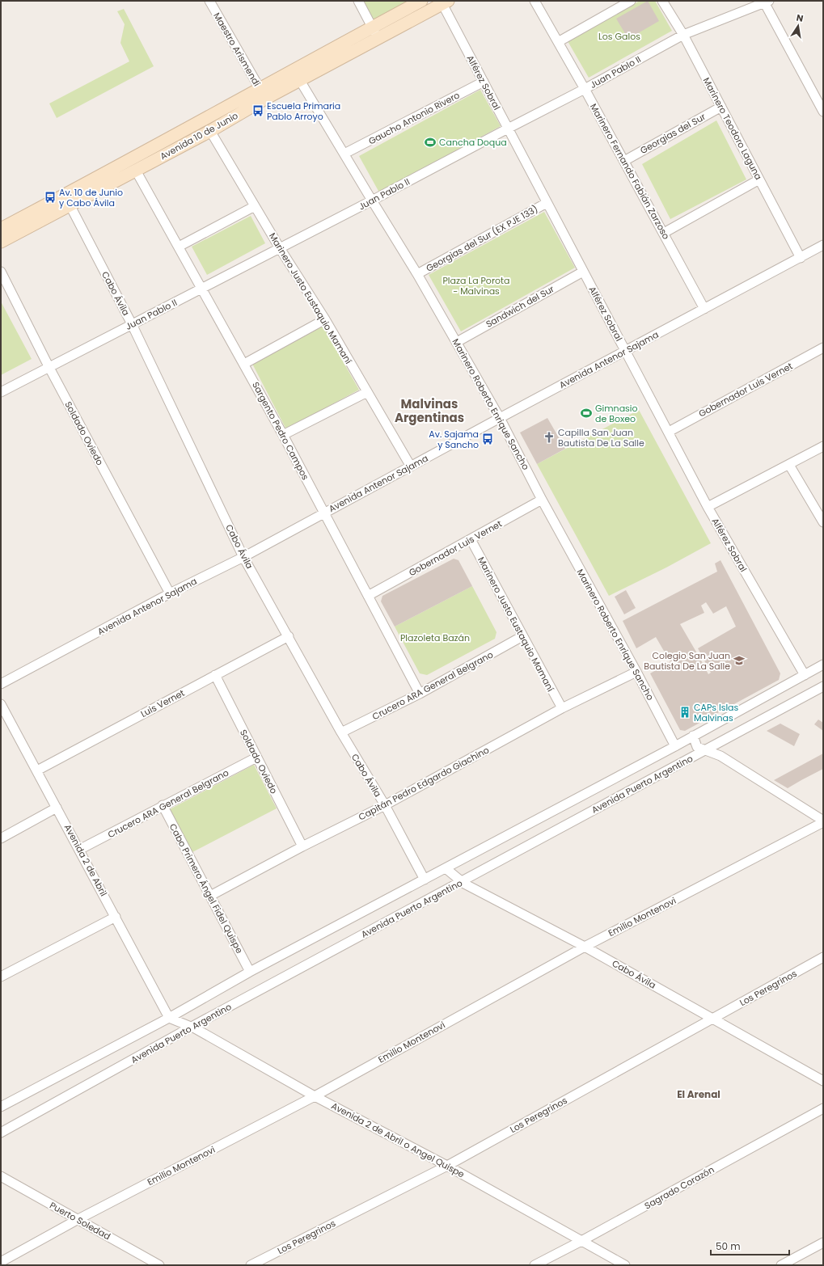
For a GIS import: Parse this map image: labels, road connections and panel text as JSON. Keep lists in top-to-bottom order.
{
  "streets": {
    "street": [
      "Maestro Arismendi",
      "Juan Pablo II",
      "Alférez Sobral",
      "Gaucho Antonio Rivero",
      "Marinero Teodoro Laguna",
      "Georgias del Sur",
      "Avenida 10 de Junio",
      "Marinero Fernando Fabián Zarzoso",
      "Georgias del Sur (EX PJE 133)",
      "Cabo Ávila",
      "Marinero Justo Eustaquio Mamaní",
      "Sandwich del Sur",
      "Avenida Antenor Sajama",
      "Gobernador Luis Vernet",
      "Marinero Roberto Enrique Sancho",
      "Sargento Pedro Campos",
      "Soldado Oviedo",
      "Crucero ARA General Belgrano",
      "Luis Vernet",
      "Capitán Pedro Edgardo Giachino",
      "Avenida Puerto Argentino",
      "Avenida 2 de Abril",
      "Cabo Primero Ángel Fidel Quispe",
      "Emilio Montenovi",
      "Los Peregrinos",
      "Avenida 2 de Abril o Angel Quispe",
      "Sagrado Corazón",
      "Puerto Soledad"
    ]
  },
  "crossings": [
    ["Maestro Arismendi", "Avenida 10 de Junio"],
    ["Juan Pablo II", "Alférez Sobral"],
    ["Juan Pablo II", "Marinero Teodoro Laguna"],
    ["Juan Pablo II", "Marinero Fernando Fabián Zarzoso"],
    ["Juan Pablo II", "Cabo Ávila"],
    ["Juan Pablo II", "Marinero Justo Eustaquio Mamaní"],
    ["Juan Pablo II", "Marinero Roberto Enrique Sancho"],
    ["Juan Pablo II", "Sargento Pedro Campos"],
    ["Juan Pablo II", "Soldado Oviedo"],
    ["Alférez Sobral", "Gaucho Antonio Rivero"],
    ["Alférez Sobral", "Avenida 10 de Junio"],
    ["Alférez Sobral", "Georgias del Sur (EX PJE 133)"],
    ["Alférez Sobral", "Sandwich del Sur"],
    ["Alférez Sobral", "Avenida Antenor Sajama"],
    ["Alférez Sobral", "Gobernador Luis Vernet"],
    ["Alférez Sobral", "Avenida Puerto Argentino"],
    ["Gaucho Antonio Rivero", "Marinero Roberto Enrique Sancho"],
    ["Marinero Teodoro Laguna", "Georgias del Sur"],
    ["Marinero Teodoro Laguna", "Avenida Antenor Sajama"],
    ["Georgias del Sur", "Marinero Fernando Fabián Zarzoso"],
    ["Avenida 10 de Junio", "Cabo Ávila"],
    ["Avenida 10 de Junio", "Marinero Justo Eustaquio Mamaní"],
    ["Avenida 10 de Junio", "Marinero Roberto Enrique Sancho"],
    ["Avenida 10 de Junio", "Sargento Pedro Campos"],
    ["Marinero Fernando Fabián Zarzoso", "Avenida Antenor Sajama"],
    ["Georgias del Sur (EX PJE 133)", "Marinero Roberto Enrique Sancho"],
    ["Cabo Ávila", "Avenida Antenor Sajama"],
    ["Cabo Ávila", "Crucero ARA General Belgrano"],
    ["Cabo Ávila", "Luis Vernet"],
    ["Cabo Ávila", "Capitán Pedro Edgardo Giachino"],
    ["Cabo Ávila", "Avenida Puerto Argentino"],
    ["Cabo Ávila", "Emilio Montenovi"],
    ["Cabo Ávila", "Los Peregrinos"],
    ["Marinero Justo Eustaquio Mamaní", "Avenida Antenor Sajama"],
    ["Marinero Justo Eustaquio Mamaní", "Gobernador Luis Vernet"],
    ["Marinero Justo Eustaquio Mamaní", "Crucero ARA General Belgrano"],
    ["Marinero Justo Eustaquio Mamaní", "Capitán Pedro Edgardo Giachino"],
    ["Sandwich del Sur", "Marinero Roberto Enrique Sancho"],
    ["Avenida Antenor Sajama", "Marinero Roberto Enrique Sancho"],
    ["Avenida Antenor Sajama", "Sargento Pedro Campos"],
    ["Avenida Antenor Sajama", "Soldado Oviedo"],
    ["Gobernador Luis Vernet", "Marinero Roberto Enrique Sancho"],
    ["Gobernador Luis Vernet", "Sargento Pedro Campos"],
    ["Marinero Roberto Enrique Sancho", "Capitán Pedro Edgardo Giachino"],
    ["Marinero Roberto Enrique Sancho", "Avenida Puerto Argentino"],
    ["Sargento Pedro Campos", "Crucero ARA General Belgrano"],
    ["Soldado Oviedo", "Crucero ARA General Belgrano"],
    ["Soldado Oviedo", "Luis Vernet"],
    ["Soldado Oviedo", "Capitán Pedro Edgardo Giachino"],
    ["Crucero ARA General Belgrano", "Avenida 2 de Abril"],
    ["Crucero ARA General Belgrano", "Cabo Primero Ángel Fidel Quispe"],
    ["Luis Vernet", "Avenida 2 de Abril"],
    ["Capitán Pedro Edgardo Giachino", "Cabo Primero Ángel Fidel Quispe"],
    ["Avenida Puerto Argentino", "Avenida 2 de Abril"],
    ["Avenida Puerto Argentino", "Cabo Primero Ángel Fidel Quispe"],
    ["Avenida Puerto Argentino", "Avenida 2 de Abril o Angel Quispe"],
    ["Avenida 2 de Abril", "Avenida 2 de Abril o Angel Quispe"],
    ["Emilio Montenovi", "Avenida 2 de Abril o Angel Quispe"],
    ["Emilio Montenovi", "Puerto Soledad"],
    ["Los Peregrinos", "Avenida 2 de Abril o Angel Quispe"],
    ["Avenida 2 de Abril o Angel Quispe", "Sagrado Corazón"]
  ],
  "districts": ["Malvinas Argentinas", "El Arenal"],
  "parks": ["Los Galos", "Plaza La Porota - Malvinas", "Plazoleta Bazán"],
  "places": {
    "bus stop": ["Escuela Primaria Pablo Arroyo", "Av. 10 de Junio y Cabo Ávila", "Av. Sajama y Sancho"],
    "sports": ["Cancha Doqua", "Gimnasio de Boxeo"],
    "church": ["Capilla San Juan Bautista De La Salle"],
    "school or university": ["Colegio San Juan Bautista De La Salle"],
    "building": ["CAPs Islas Malvinas"]
  },
  "scale_bar": "50 m",
  "north": "top"
}
